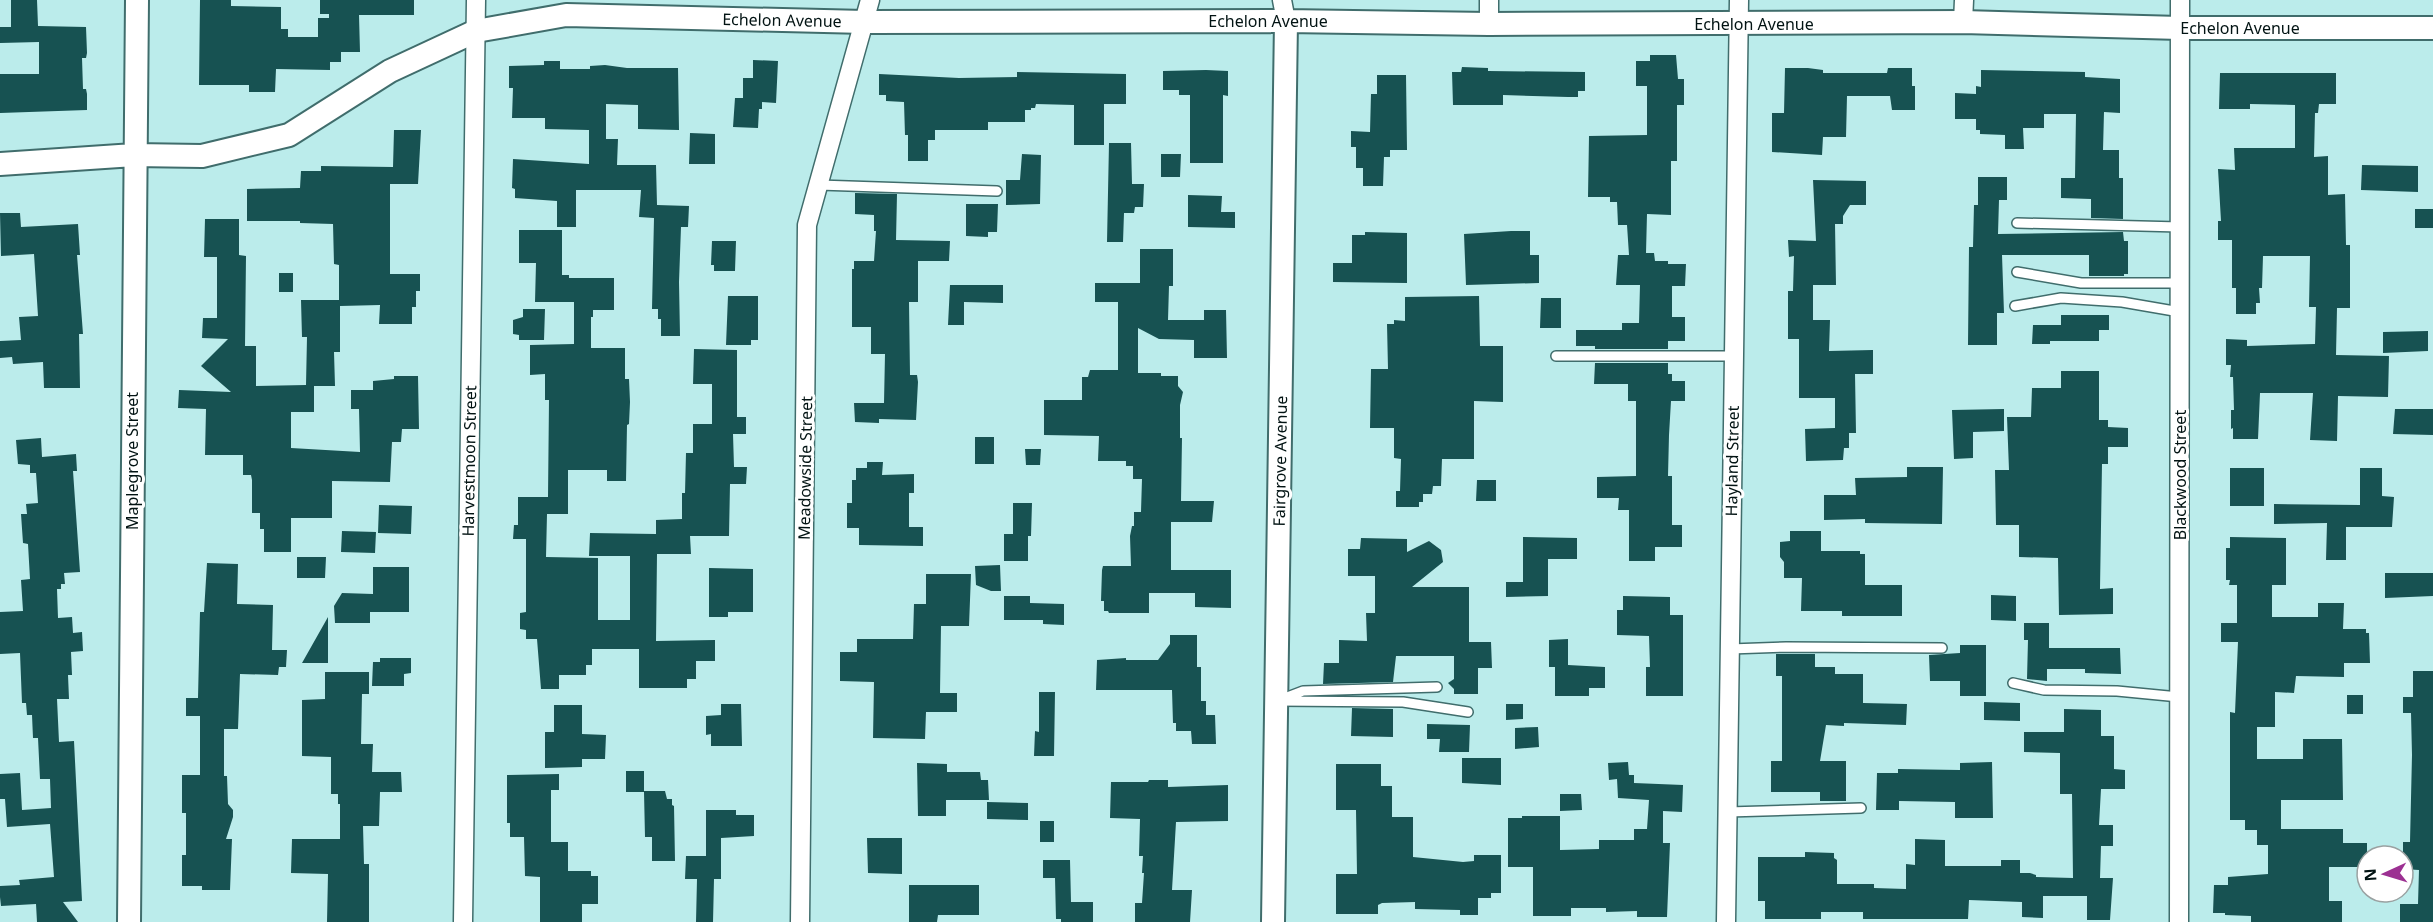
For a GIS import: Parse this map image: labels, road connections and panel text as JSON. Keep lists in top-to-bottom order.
{
  "streets": {
    "street": [
      "Echelon Avenue",
      "Maplegrove Street",
      "Harvestmoon Street",
      "Fairgrove Avenue",
      "Hayland Street",
      "Meadowside Street",
      "Blackwood Street"
    ]
  },
  "crossings": [
    ["Echelon Avenue", "Maplegrove Street"],
    ["Echelon Avenue", "Harvestmoon Street"],
    ["Echelon Avenue", "Fairgrove Avenue"],
    ["Echelon Avenue", "Hayland Street"],
    ["Echelon Avenue", "Meadowside Street"],
    ["Echelon Avenue", "Blackwood Street"]
  ],
  "north": "left"
}
